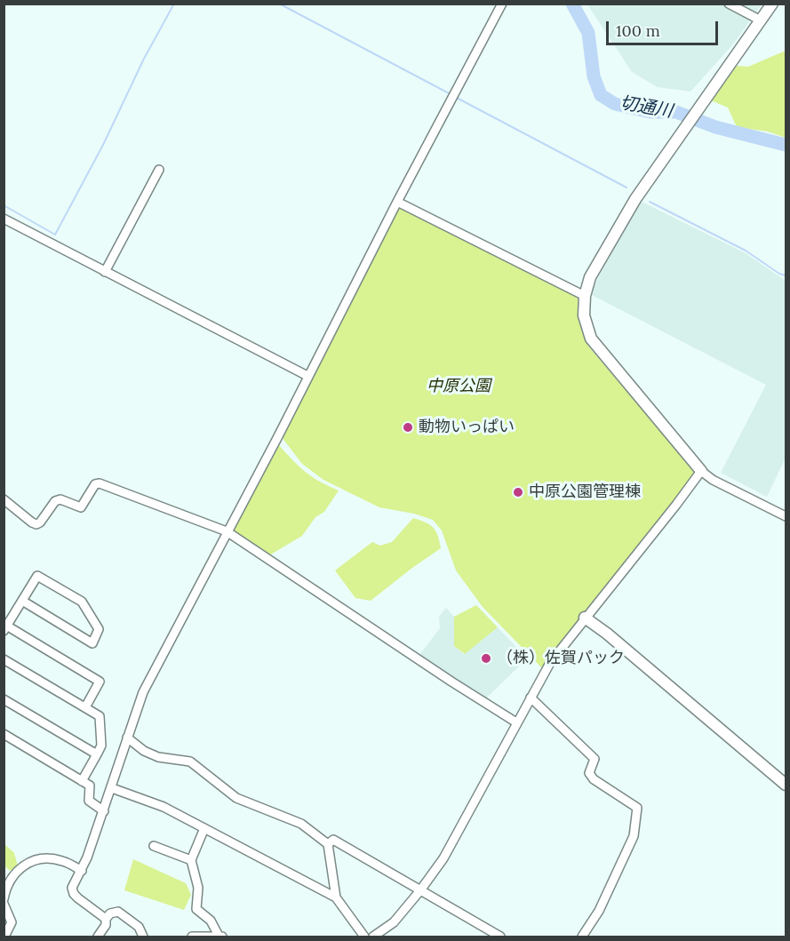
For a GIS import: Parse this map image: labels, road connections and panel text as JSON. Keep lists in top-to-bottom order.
{
  "water": ["切通川"],
  "parks": ["中原公園"],
  "places": ["動物いっぱい", "中原公園管理棟", "（株）佐賀パック"],
  "scale_bar": "100 m"
}
